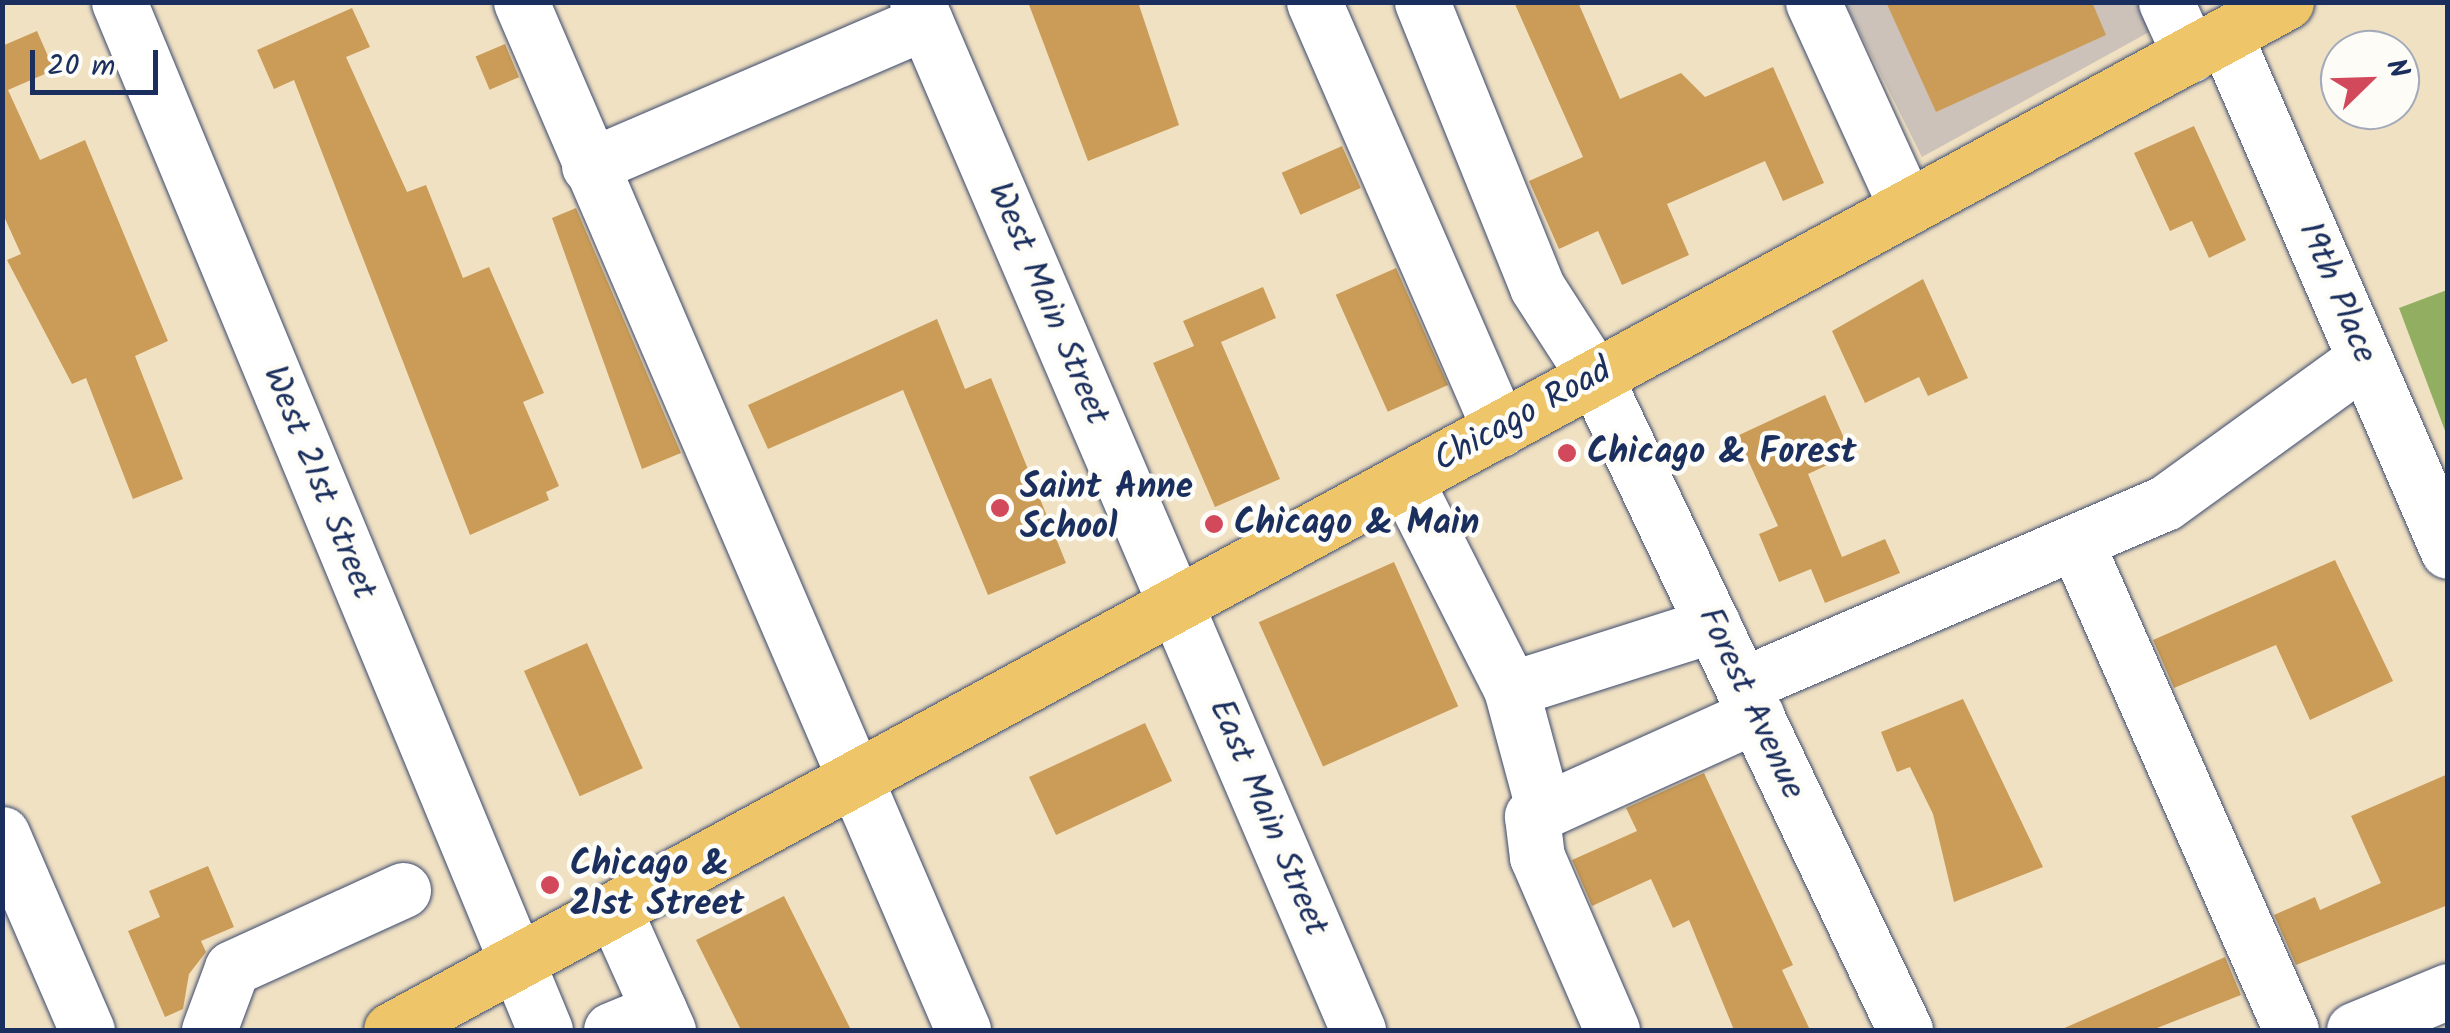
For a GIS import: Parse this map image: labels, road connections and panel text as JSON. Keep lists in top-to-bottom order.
{
  "streets": {
    "main road": ["Chicago Road"],
    "street": [
      "19th Place",
      "West Main Street",
      "West 21st Street",
      "Forest Avenue",
      "East Main Street"
    ]
  },
  "crossings": [
    ["19th Place", "Chicago Road"],
    ["West Main Street", "Chicago Road"],
    ["West Main Street", "East Main Street"],
    ["Chicago Road", "West 21st Street"],
    ["Chicago Road", "Forest Avenue"],
    ["Chicago Road", "East Main Street"]
  ],
  "places": [
    "Chicago & Forest",
    "Saint Anne School",
    "Chicago & Main",
    "Chicago & 21st Street"
  ],
  "scale_bar": "20 m",
  "north": "top right"
}
